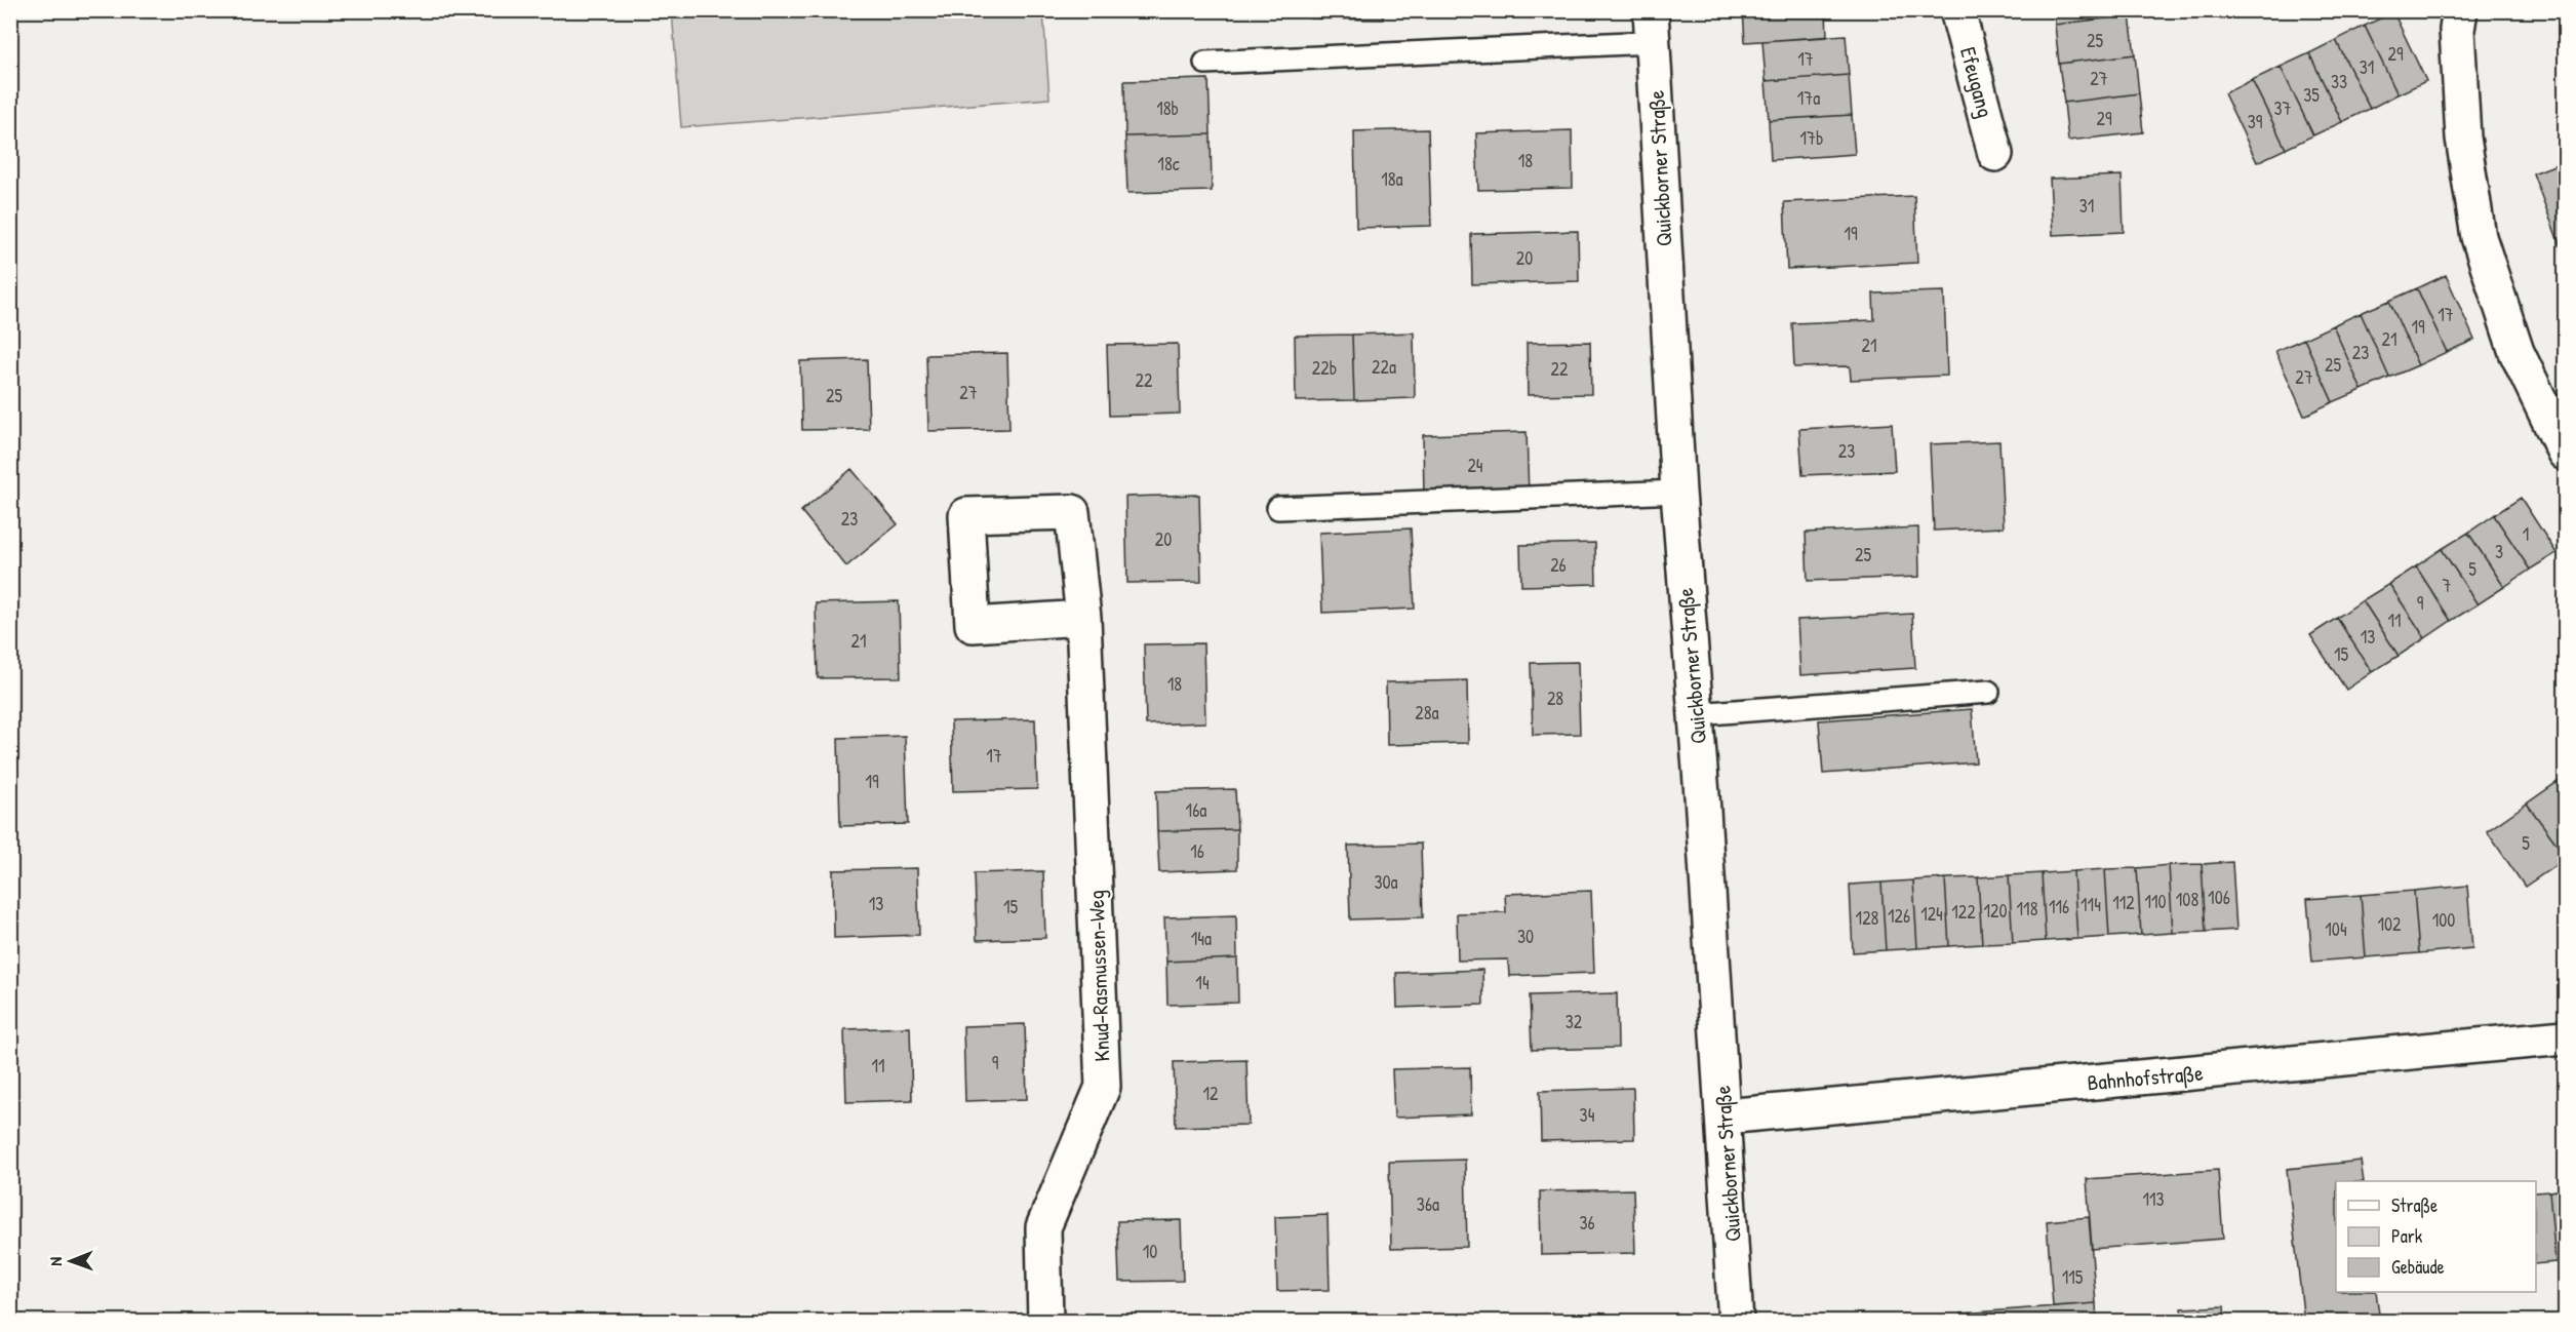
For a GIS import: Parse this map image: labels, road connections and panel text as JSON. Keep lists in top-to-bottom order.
{
  "streets": {
    "street": [
      "Efeugang",
      "Quickborner Straße",
      "Knud-Rasmussen-Weg",
      "Bahnhofstraße"
    ]
  },
  "crossings": [
    ["Quickborner Straße", "Bahnhofstraße"]
  ],
  "house_numbers": [
    "25",
    "29",
    "17",
    "31",
    "27",
    "33",
    "35",
    "17a",
    "18b",
    "37",
    "29",
    "39",
    "17b",
    "18",
    "18c",
    "18a",
    "31",
    "19",
    "20",
    "17",
    "19",
    "21",
    "21",
    "23",
    "25",
    "22a",
    "22b",
    "22",
    "27",
    "22",
    "27",
    "25",
    "23",
    "24",
    "23",
    "1",
    "20",
    "3",
    "25",
    "26",
    "5",
    "7",
    "9",
    "11",
    "13",
    "21",
    "15",
    "18",
    "28",
    "28a",
    "17",
    "19",
    "16a",
    "5",
    "16",
    "30a",
    "106",
    "108",
    "110",
    "112",
    "13",
    "114",
    "15",
    "116",
    "118",
    "120",
    "122",
    "124",
    "126",
    "128",
    "100",
    "102",
    "104",
    "30",
    "14a",
    "14",
    "32",
    "9",
    "11",
    "12",
    "34",
    "113",
    "36a",
    "36",
    "10",
    "115"
  ],
  "legend": ["Straße", "Park", "Gebäude"],
  "north": "left"
}
